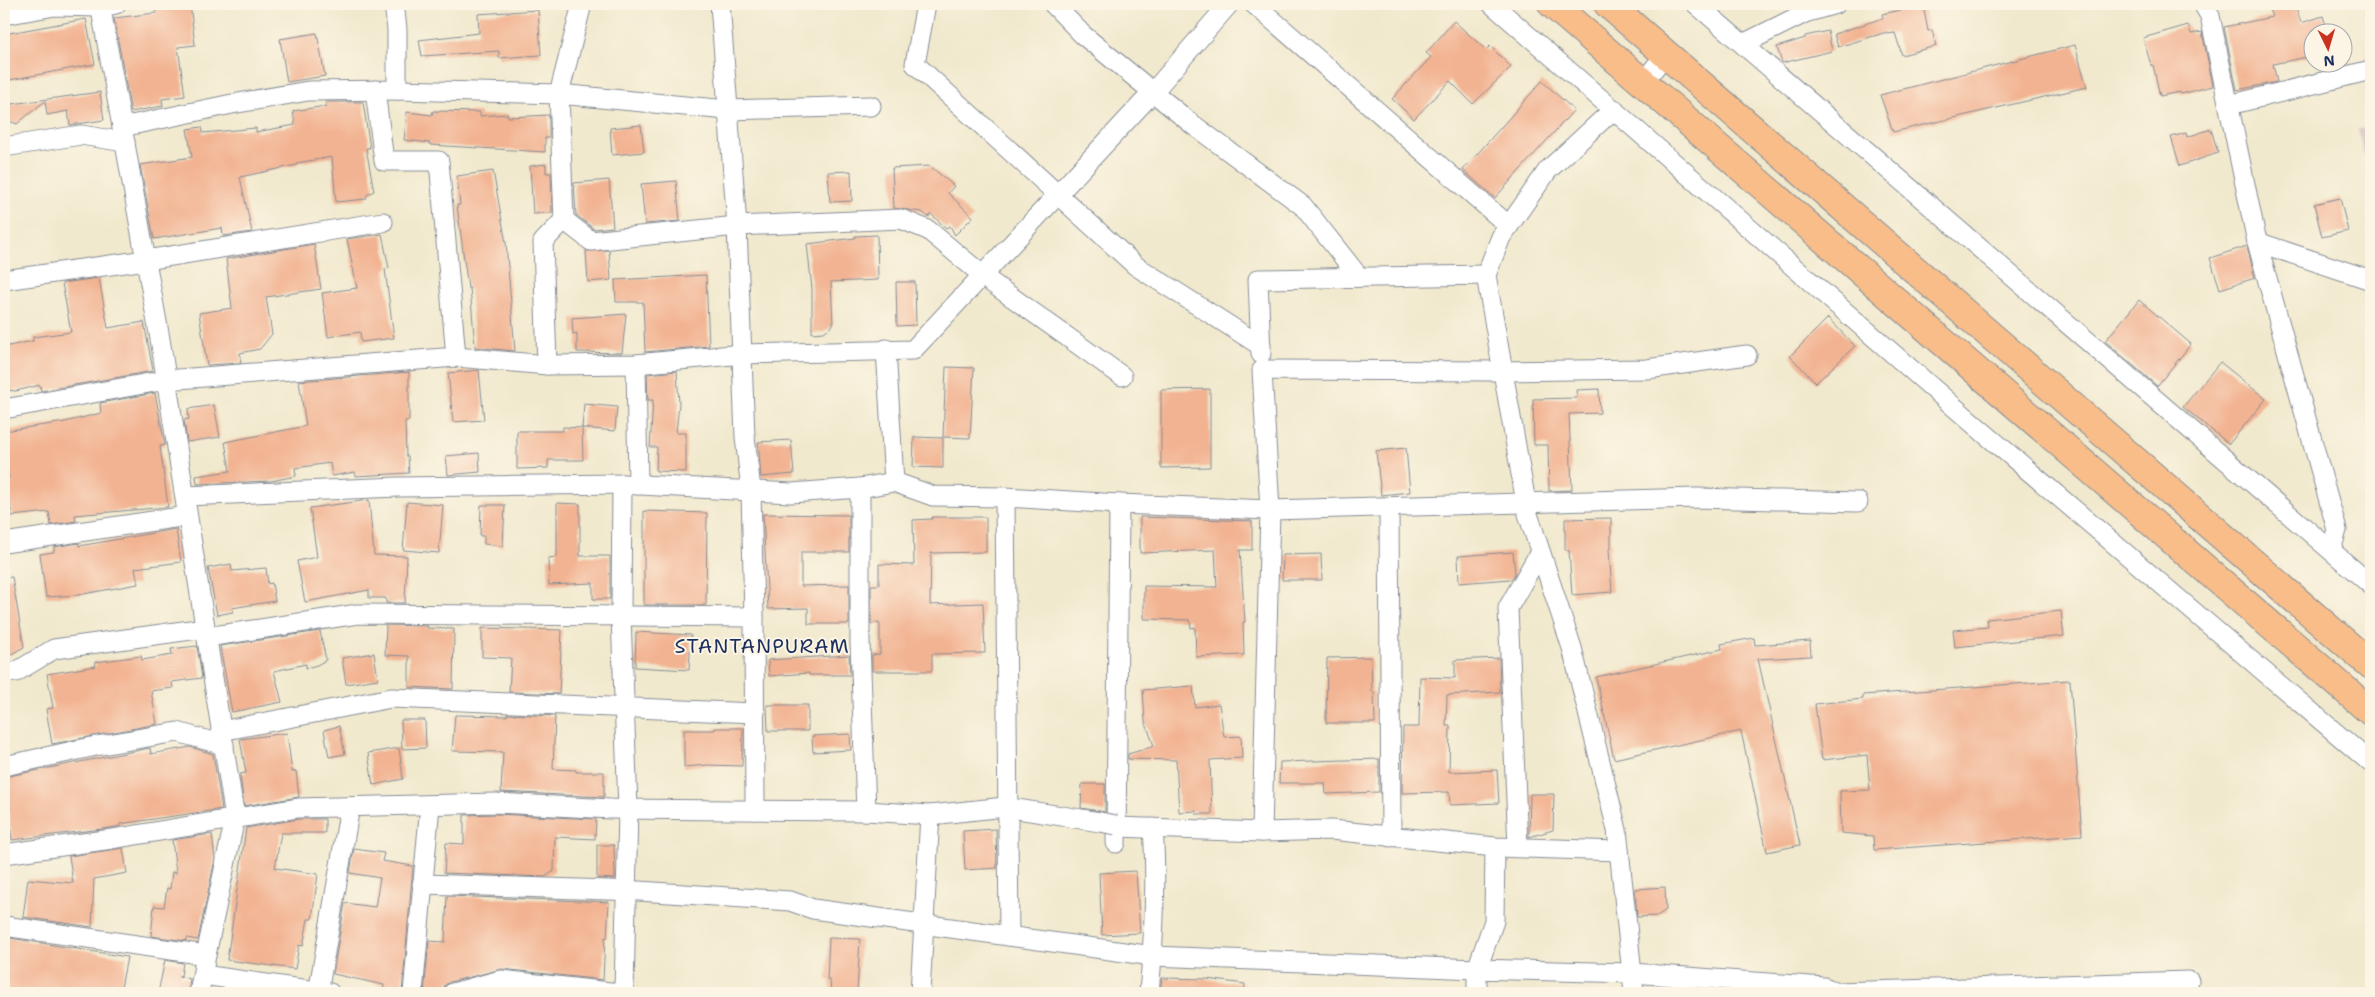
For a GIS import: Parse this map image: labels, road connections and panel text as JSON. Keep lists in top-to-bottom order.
{
  "districts": ["STANTANPURAM"],
  "north": "bottom"
}
